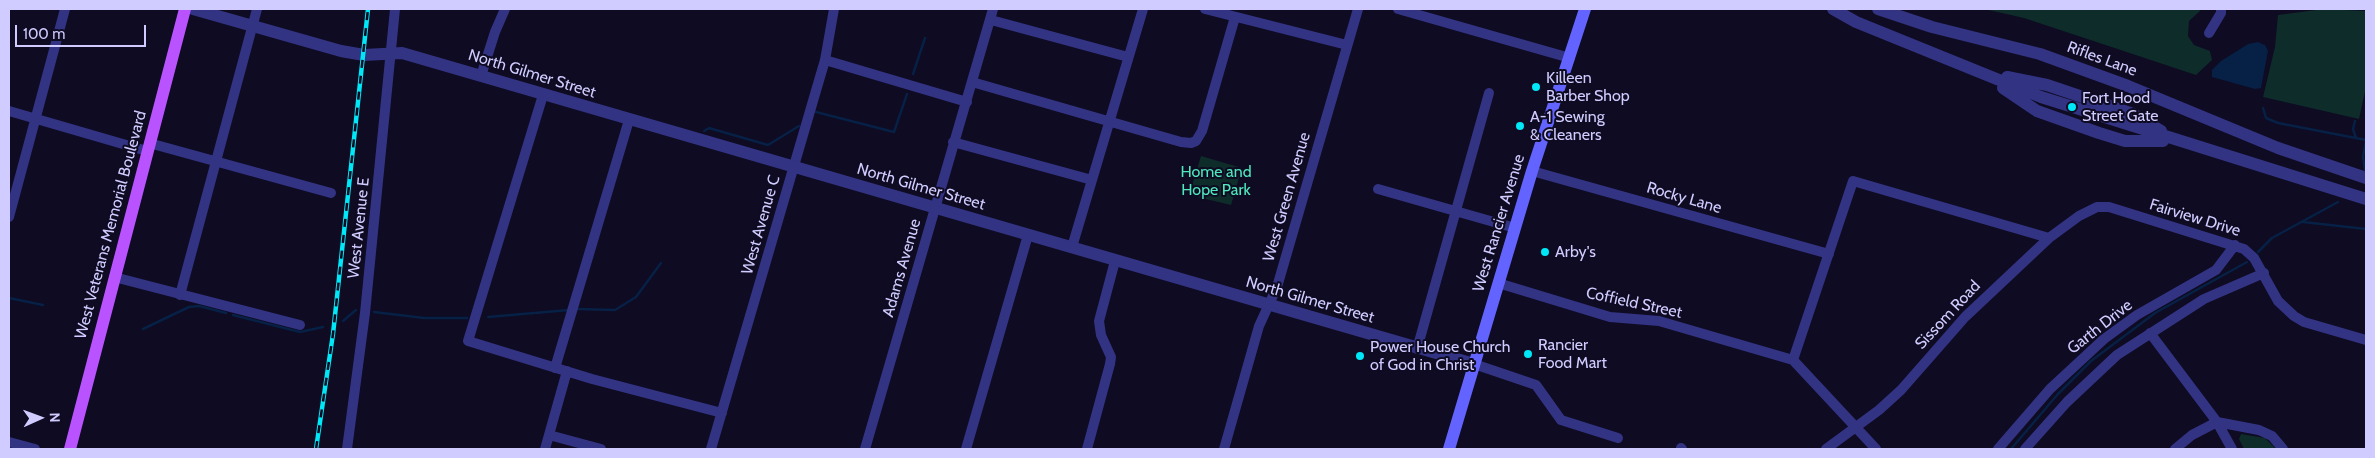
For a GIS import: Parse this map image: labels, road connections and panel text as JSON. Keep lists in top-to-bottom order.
{
  "streets": {
    "main road": ["West Rancier Avenue", "West Veterans Memorial Boulevard"],
    "street": [
      "Rifles Lane",
      "North Gilmer Street",
      "West Green Avenue",
      "Rocky Lane",
      "Fairview Drive",
      "West Avenue C",
      "West Avenue E",
      "Adams Avenue",
      "Coffield Street",
      "Sissom Road",
      "Garth Drive"
    ]
  },
  "crossings": [
    ["North Gilmer Street", "West Green Avenue"],
    ["North Gilmer Street", "West Rancier Avenue"],
    ["North Gilmer Street", "West Avenue C"],
    ["North Gilmer Street", "West Avenue E"],
    ["North Gilmer Street", "Adams Avenue"],
    ["Rocky Lane", "West Rancier Avenue"],
    ["Fairview Drive", "Sissom Road"],
    ["Fairview Drive", "Garth Drive"],
    ["West Rancier Avenue", "Coffield Street"]
  ],
  "parks": ["Home and Hope Park"],
  "places": [
    "Killeen Barber Shop",
    "Fort Hood Street Gate",
    "A-1 Sewing & Cleaners",
    "Arby's",
    "Rancier Food Mart",
    "Power House Church of God in Christ"
  ],
  "scale_bar": "100 m",
  "north": "right"
}
